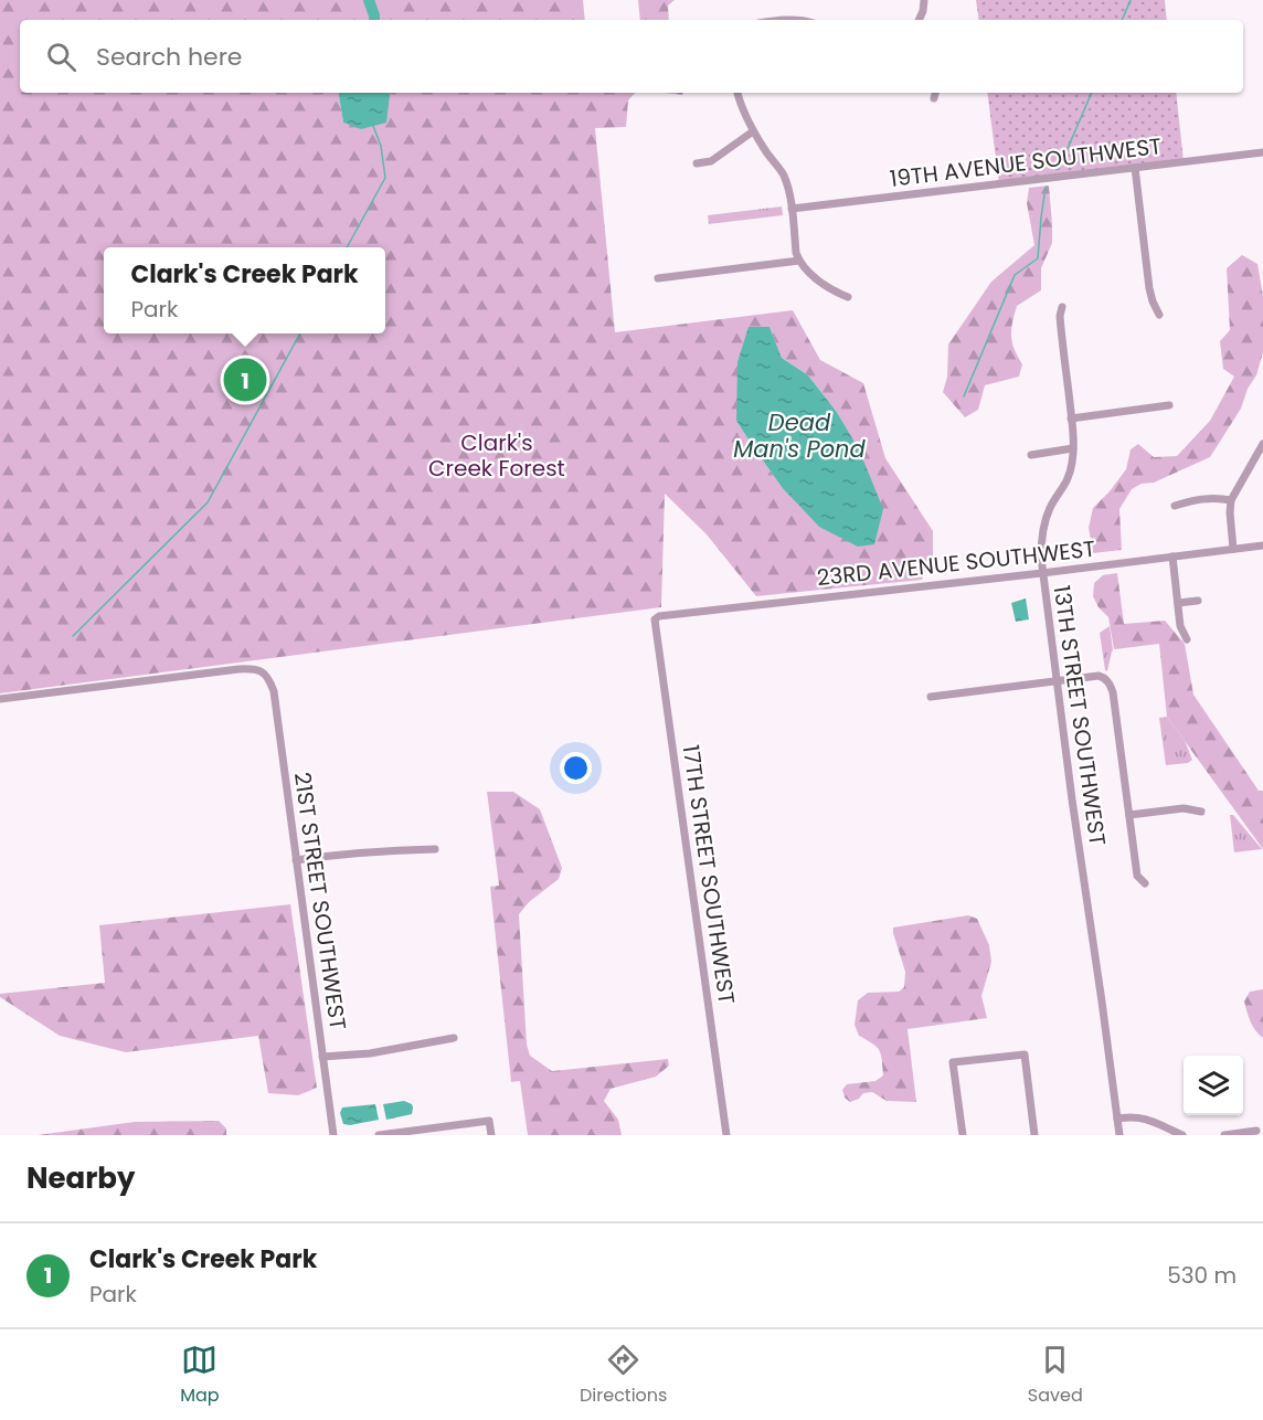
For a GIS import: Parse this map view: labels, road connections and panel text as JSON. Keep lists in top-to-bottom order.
{
  "streets": {
    "street": [
      "19TH AVENUE SOUTHWEST",
      "23RD AVENUE SOUTHWEST",
      "13TH STREET SOUTHWEST",
      "17TH STREET SOUTHWEST",
      "21ST STREET SOUTHWEST"
    ]
  },
  "crossings": [
    ["23RD AVENUE SOUTHWEST", "13TH STREET SOUTHWEST"],
    ["23RD AVENUE SOUTHWEST", "17TH STREET SOUTHWEST"]
  ],
  "water": ["Dead Man's Pond"],
  "parks": ["Clark's Creek Forest"],
  "page": {
    "search": "Search here",
    "popup": ["Clark's Creek Park", "Park"],
    "pins": "1",
    "heading": "Nearby",
    "list": [
      {
        "mark": "1",
        "name": "Clark's Creek Park",
        "note": "Park",
        "value": "530 m"
      }
    ],
    "nav": ["Map", "Directions", "Saved"]
  }
}
